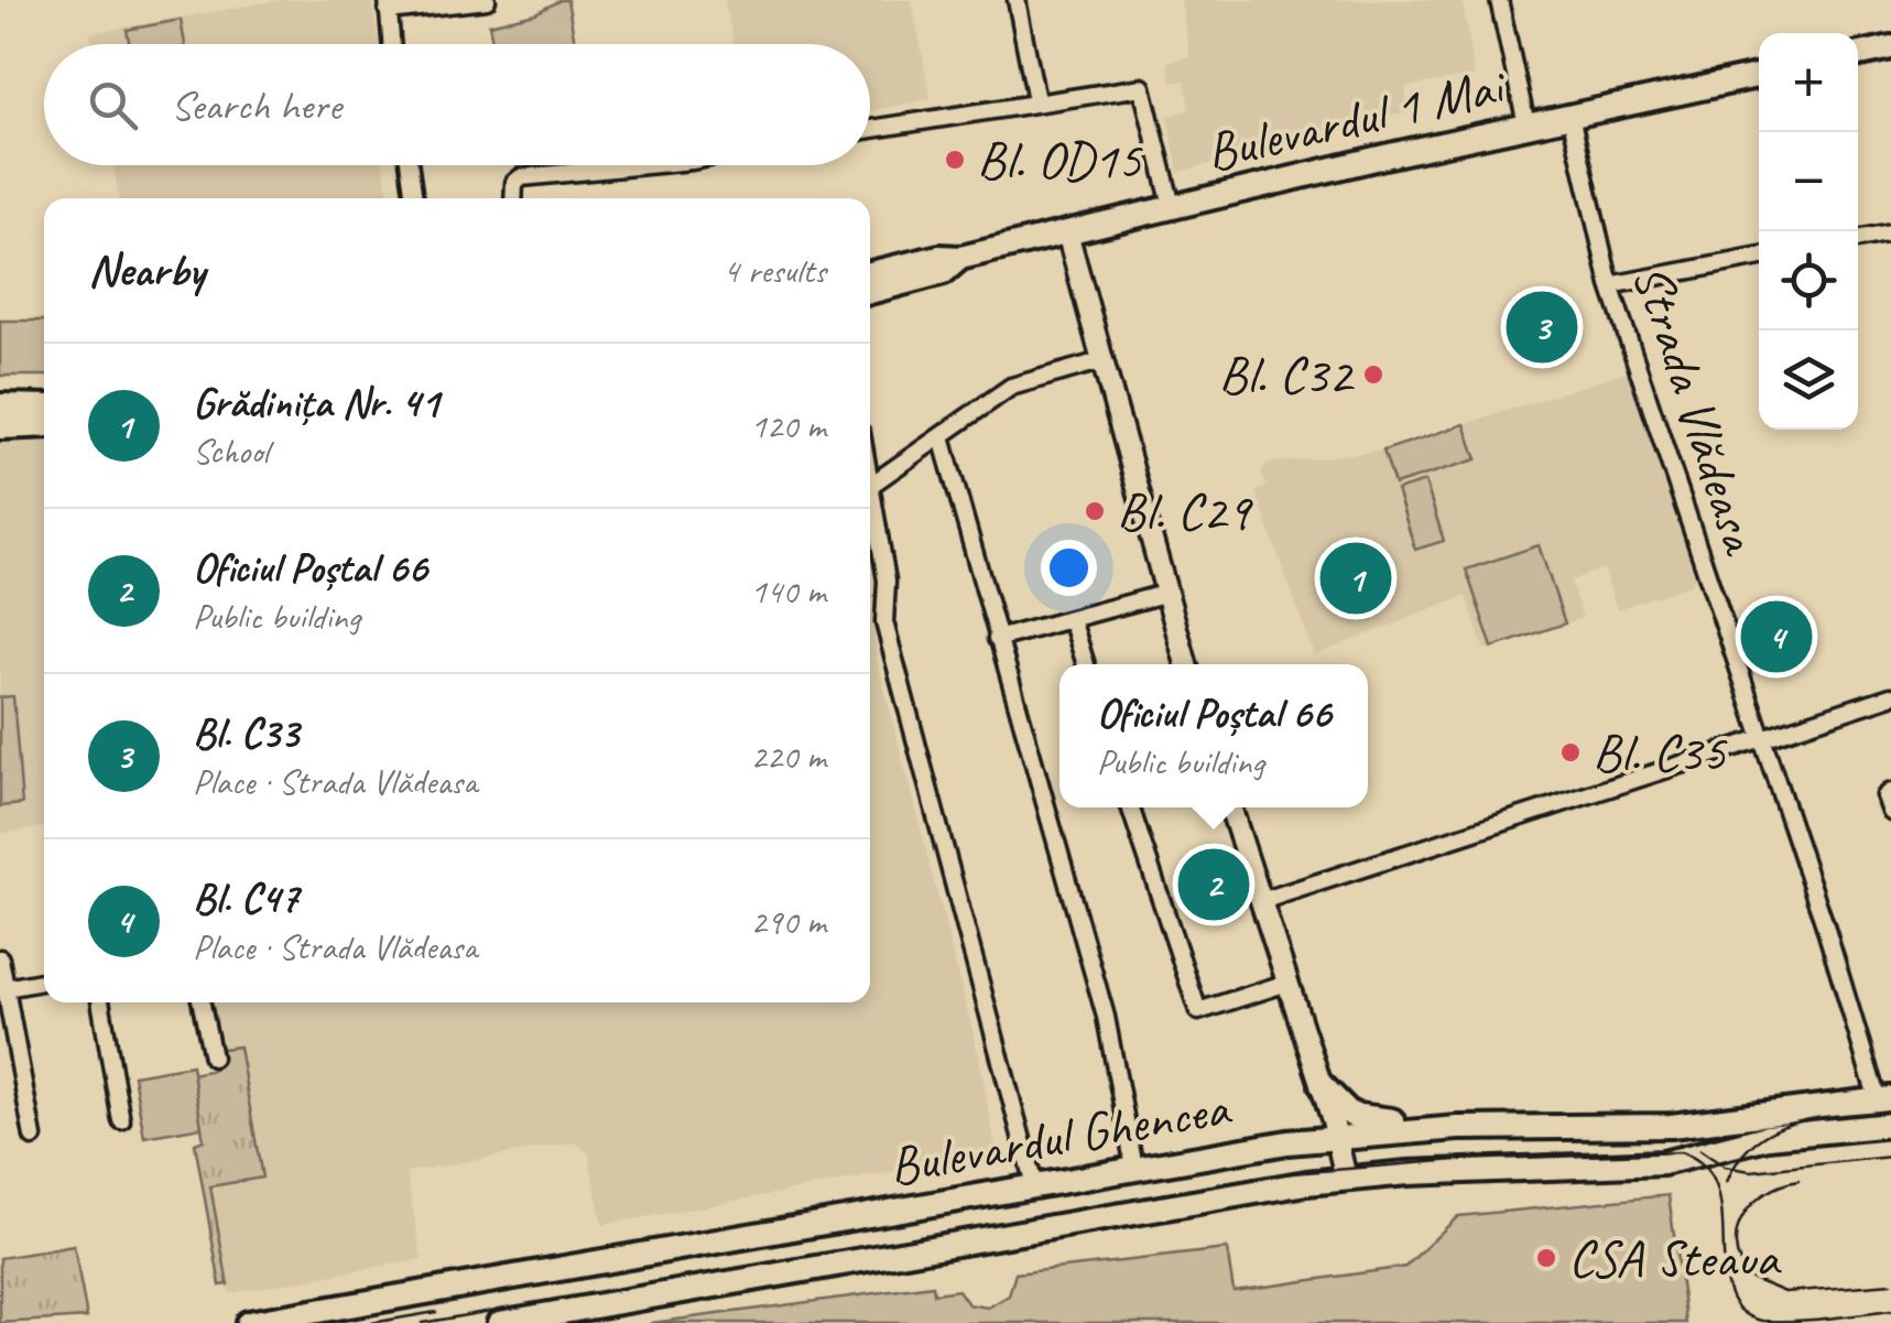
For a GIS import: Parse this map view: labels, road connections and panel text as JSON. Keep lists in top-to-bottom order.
{
  "streets": {
    "main road": ["Bulevardul 1 Mai", "Bulevardul Ghencea"],
    "street": ["Strada Vlădeasa"]
  },
  "crossings": [
    ["Bulevardul 1 Mai", "Strada Vlădeasa"],
    ["Strada Vlădeasa", "Bulevardul Ghencea"]
  ],
  "places": [
    "Bl. OD15",
    "Bl. C32",
    "Bl. C29",
    "Bl. C35",
    "CSA Steaua"
  ],
  "page": {
    "map_buttons": ["+", "−"],
    "search": "Search here",
    "heading": ["Nearby", "4 results"],
    "pins": [
      "3",
      "1",
      "4",
      "2"
    ],
    "list": [
      {
        "mark": "1",
        "name": "Grădinița Nr. 41",
        "note": "School",
        "value": "120 m"
      },
      {
        "mark": "2",
        "name": "Oficiul Poștal 66",
        "note": "Public building",
        "value": "140 m"
      },
      {
        "mark": "3",
        "name": "Bl. C33",
        "note": "Place · Strada Vlădeasa",
        "value": "220 m"
      },
      {
        "mark": "4",
        "name": "Bl. C47",
        "note": "Place · Strada Vlădeasa",
        "value": "290 m"
      }
    ],
    "popup": ["Oficiul Poștal 66", "Public building"]
  }
}
